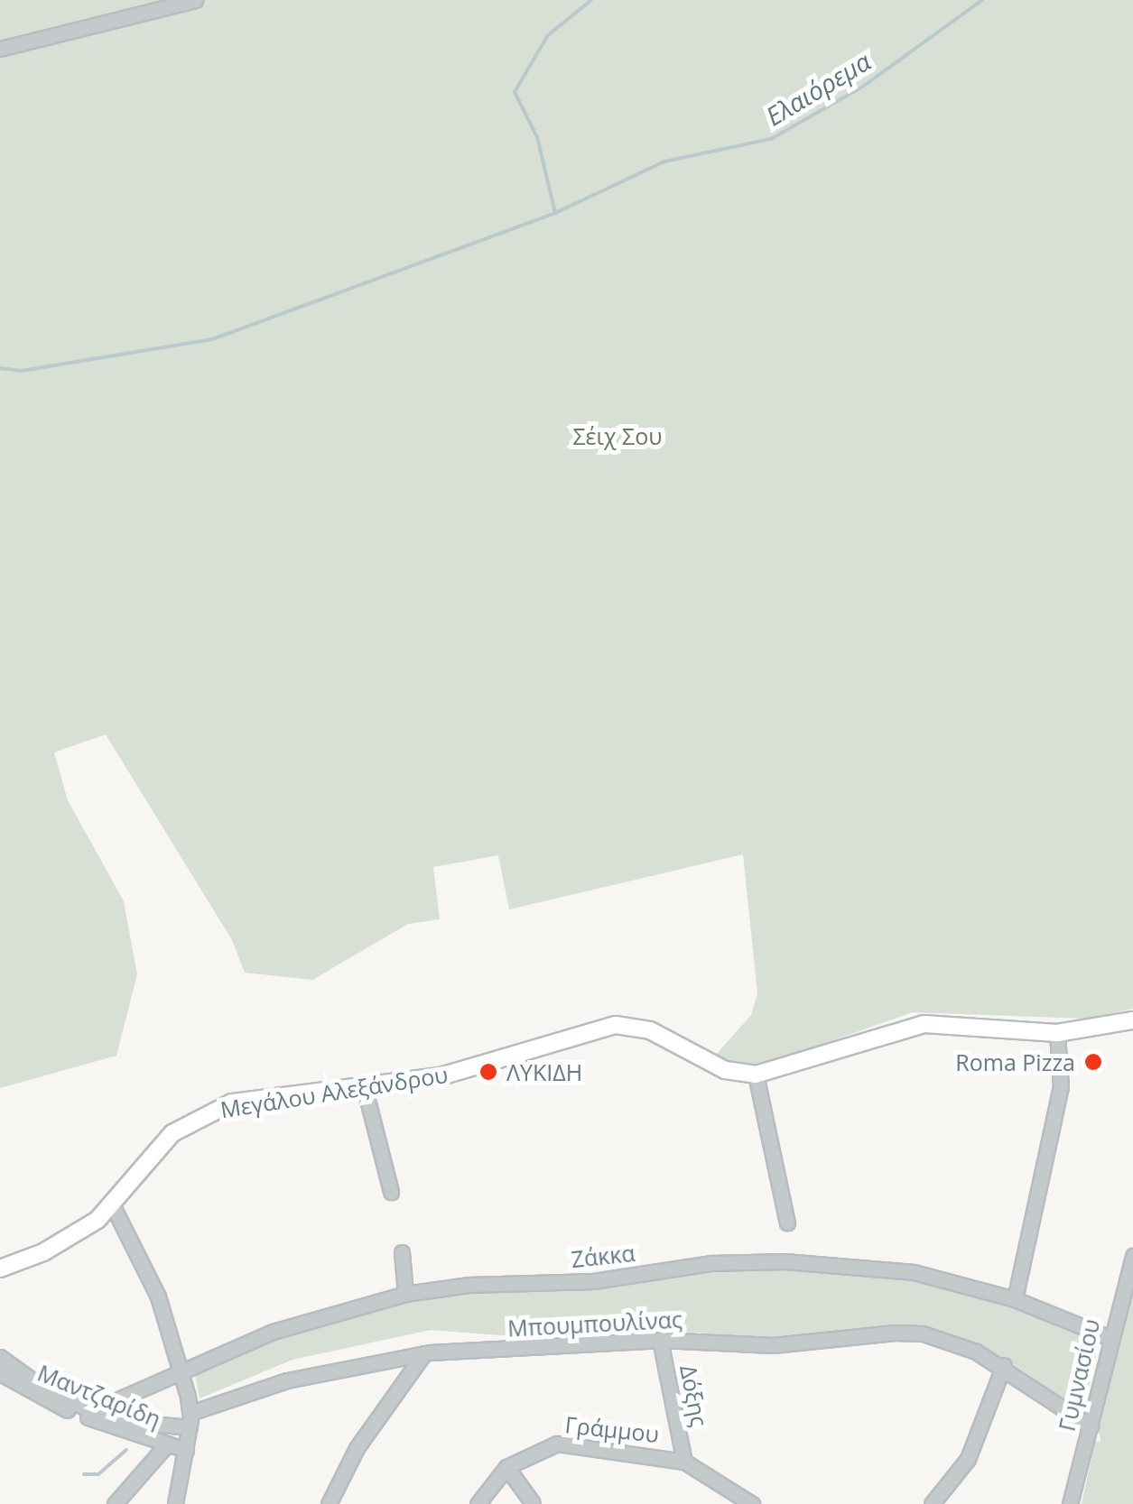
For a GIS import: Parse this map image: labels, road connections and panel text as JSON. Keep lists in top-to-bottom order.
{
  "streets": {
    "main road": ["Μεγάλου Αλεξάνδρου"],
    "street": [
      "Ζάκκα",
      "Μπουμπουλίνας",
      "Γυμνασίου",
      "Μαντζαρίδη",
      "Δόξης",
      "Γράμμου"
    ]
  },
  "crossings": [
    ["Ζάκκα", "Γυμνασίου"],
    ["Μπουμπουλίνας", "Γυμνασίου"],
    ["Μπουμπουλίνας", "Μαντζαρίδη"],
    ["Μπουμπουλίνας", "Δόξης"],
    ["Δόξης", "Γράμμου"]
  ],
  "water": ["Ελαιόρεμα"],
  "parks": ["Σέιχ Σου"],
  "places": ["Roma Pizza", "ΛΥΚΙΔΗ"]
}
